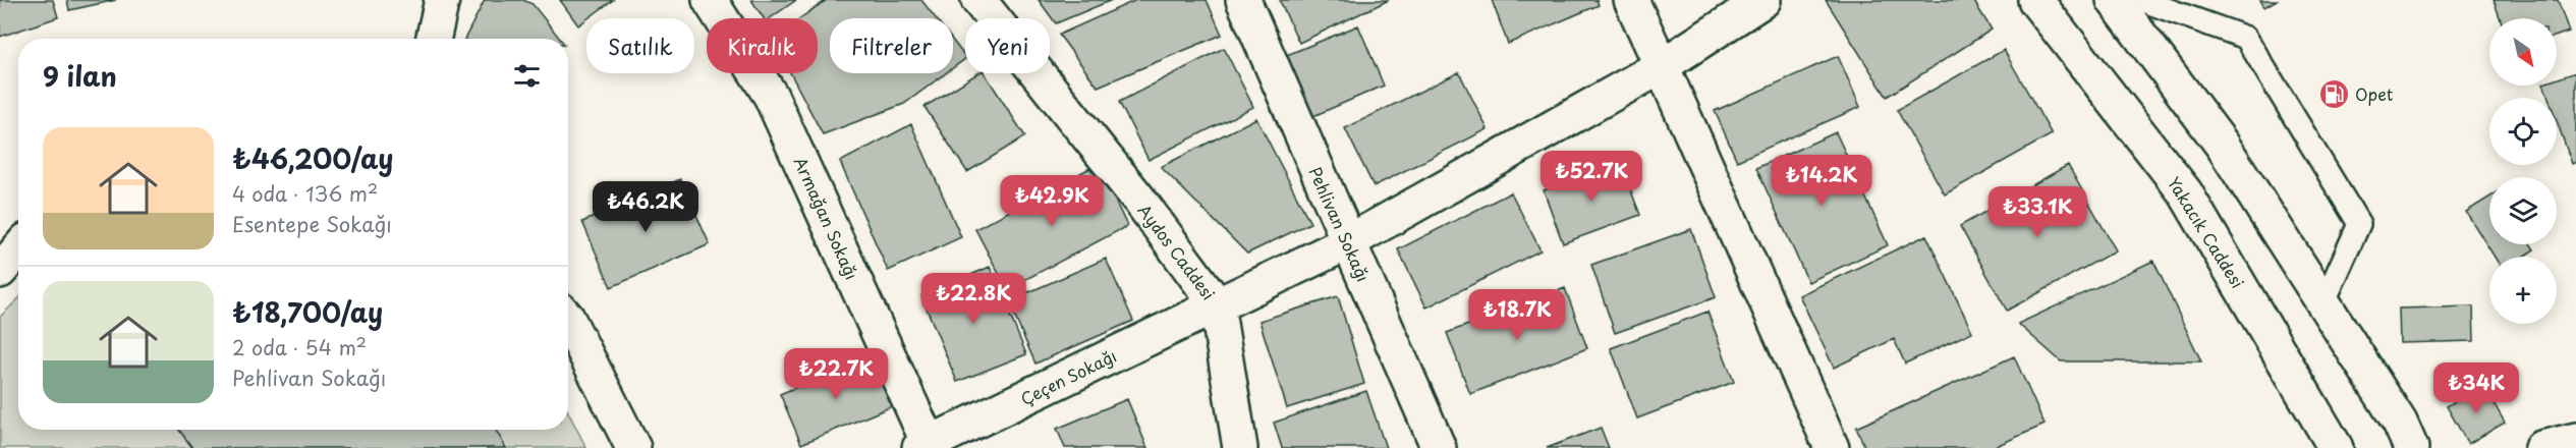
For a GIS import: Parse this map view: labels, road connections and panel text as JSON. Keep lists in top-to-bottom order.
{
  "streets": {
    "street": [
      "Armağan Sokağı",
      "Pehlivan Sokağı",
      "Yakacık Caddesi",
      "Aydos Caddesi",
      "Çeçen Sokağı"
    ]
  },
  "crossings": [
    ["Armağan Sokağı", "Çeçen Sokağı"],
    ["Pehlivan Sokağı", "Çeçen Sokağı"],
    ["Aydos Caddesi", "Çeçen Sokağı"]
  ],
  "places": {
    "fuel station": ["Opet"]
  },
  "north": "bottom right",
  "page": {
    "map_buttons": "+",
    "chip": [
      "Satılık",
      "Kiralık",
      "Filtreler",
      "Yeni"
    ],
    "heading": "9 ilan",
    "list": [
      {
        "name": "₺46,200/ay",
        "note": "4 oda · 136 m² · Esentepe Sokağı"
      },
      {
        "name": "₺18,700/ay",
        "note": "2 oda · 54 m² · Pehlivan Sokağı"
      }
    ],
    "price": [
      "₺52.7K",
      "₺14.2K",
      "₺42.9K",
      "₺46.2K",
      "₺33.1K",
      "₺22.8K",
      "₺18.7K",
      "₺22.7K",
      "₺34K"
    ]
  }
}
